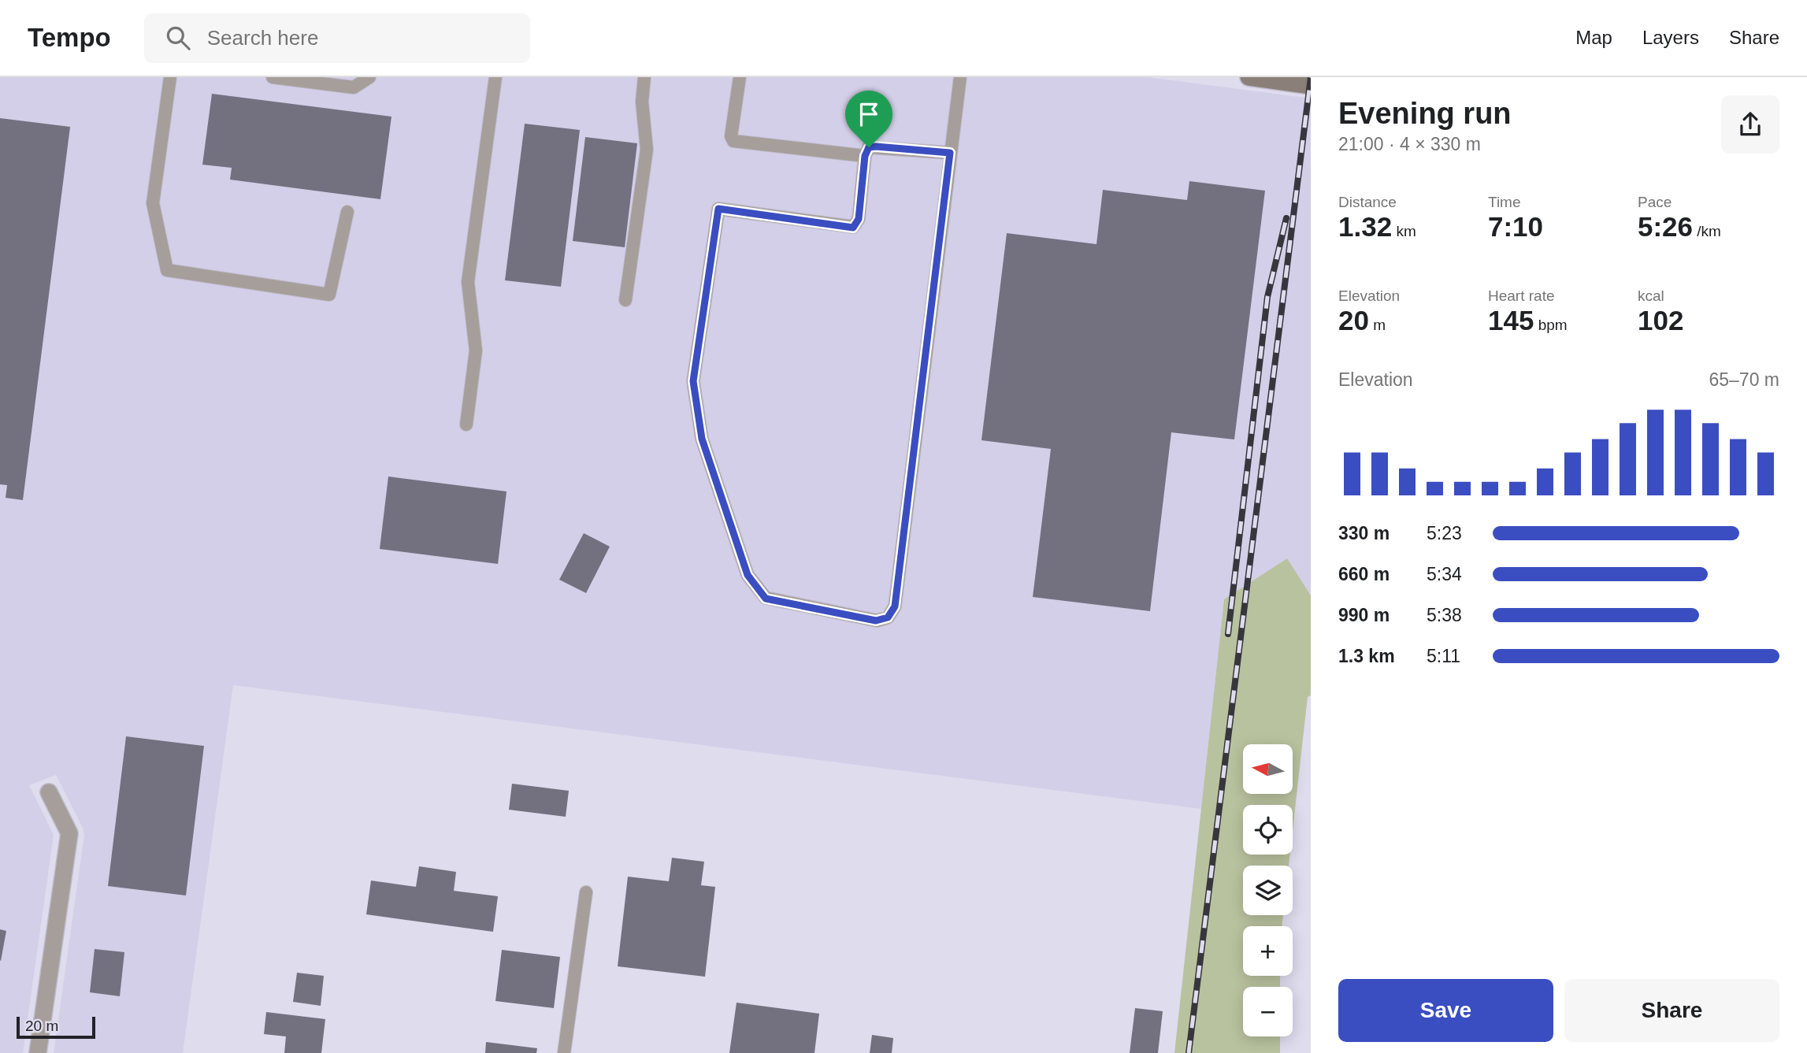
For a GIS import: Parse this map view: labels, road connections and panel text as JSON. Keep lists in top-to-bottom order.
{
  "scale_bar": "20 m",
  "north": "left",
  "page": {
    "header": "Tempo",
    "search": "Search here",
    "nav": ["Map", "Layers", "Share"],
    "heading": ["Evening run", "21:00 · 4 × 330 m"],
    "stats": [
      ["Distance", "1.32 km"],
      ["Time", "7:10"],
      ["Pace", "5:26 /km"],
      ["Elevation", "20 m"],
      ["Heart rate", "145 bpm"],
      ["kcal", "102"]
    ],
    "chart": ["Elevation", "65–70 m"],
    "list": [
      {
        "name": "330 m",
        "note": "5:23"
      },
      {
        "name": "660 m",
        "note": "5:34"
      },
      {
        "name": "990 m",
        "note": "5:38"
      },
      {
        "name": "1.3 km",
        "note": "5:11"
      }
    ],
    "map_buttons": ["+", "−"],
    "buttons": ["Save", "Share"],
    "scale": "20 m"
  }
}
